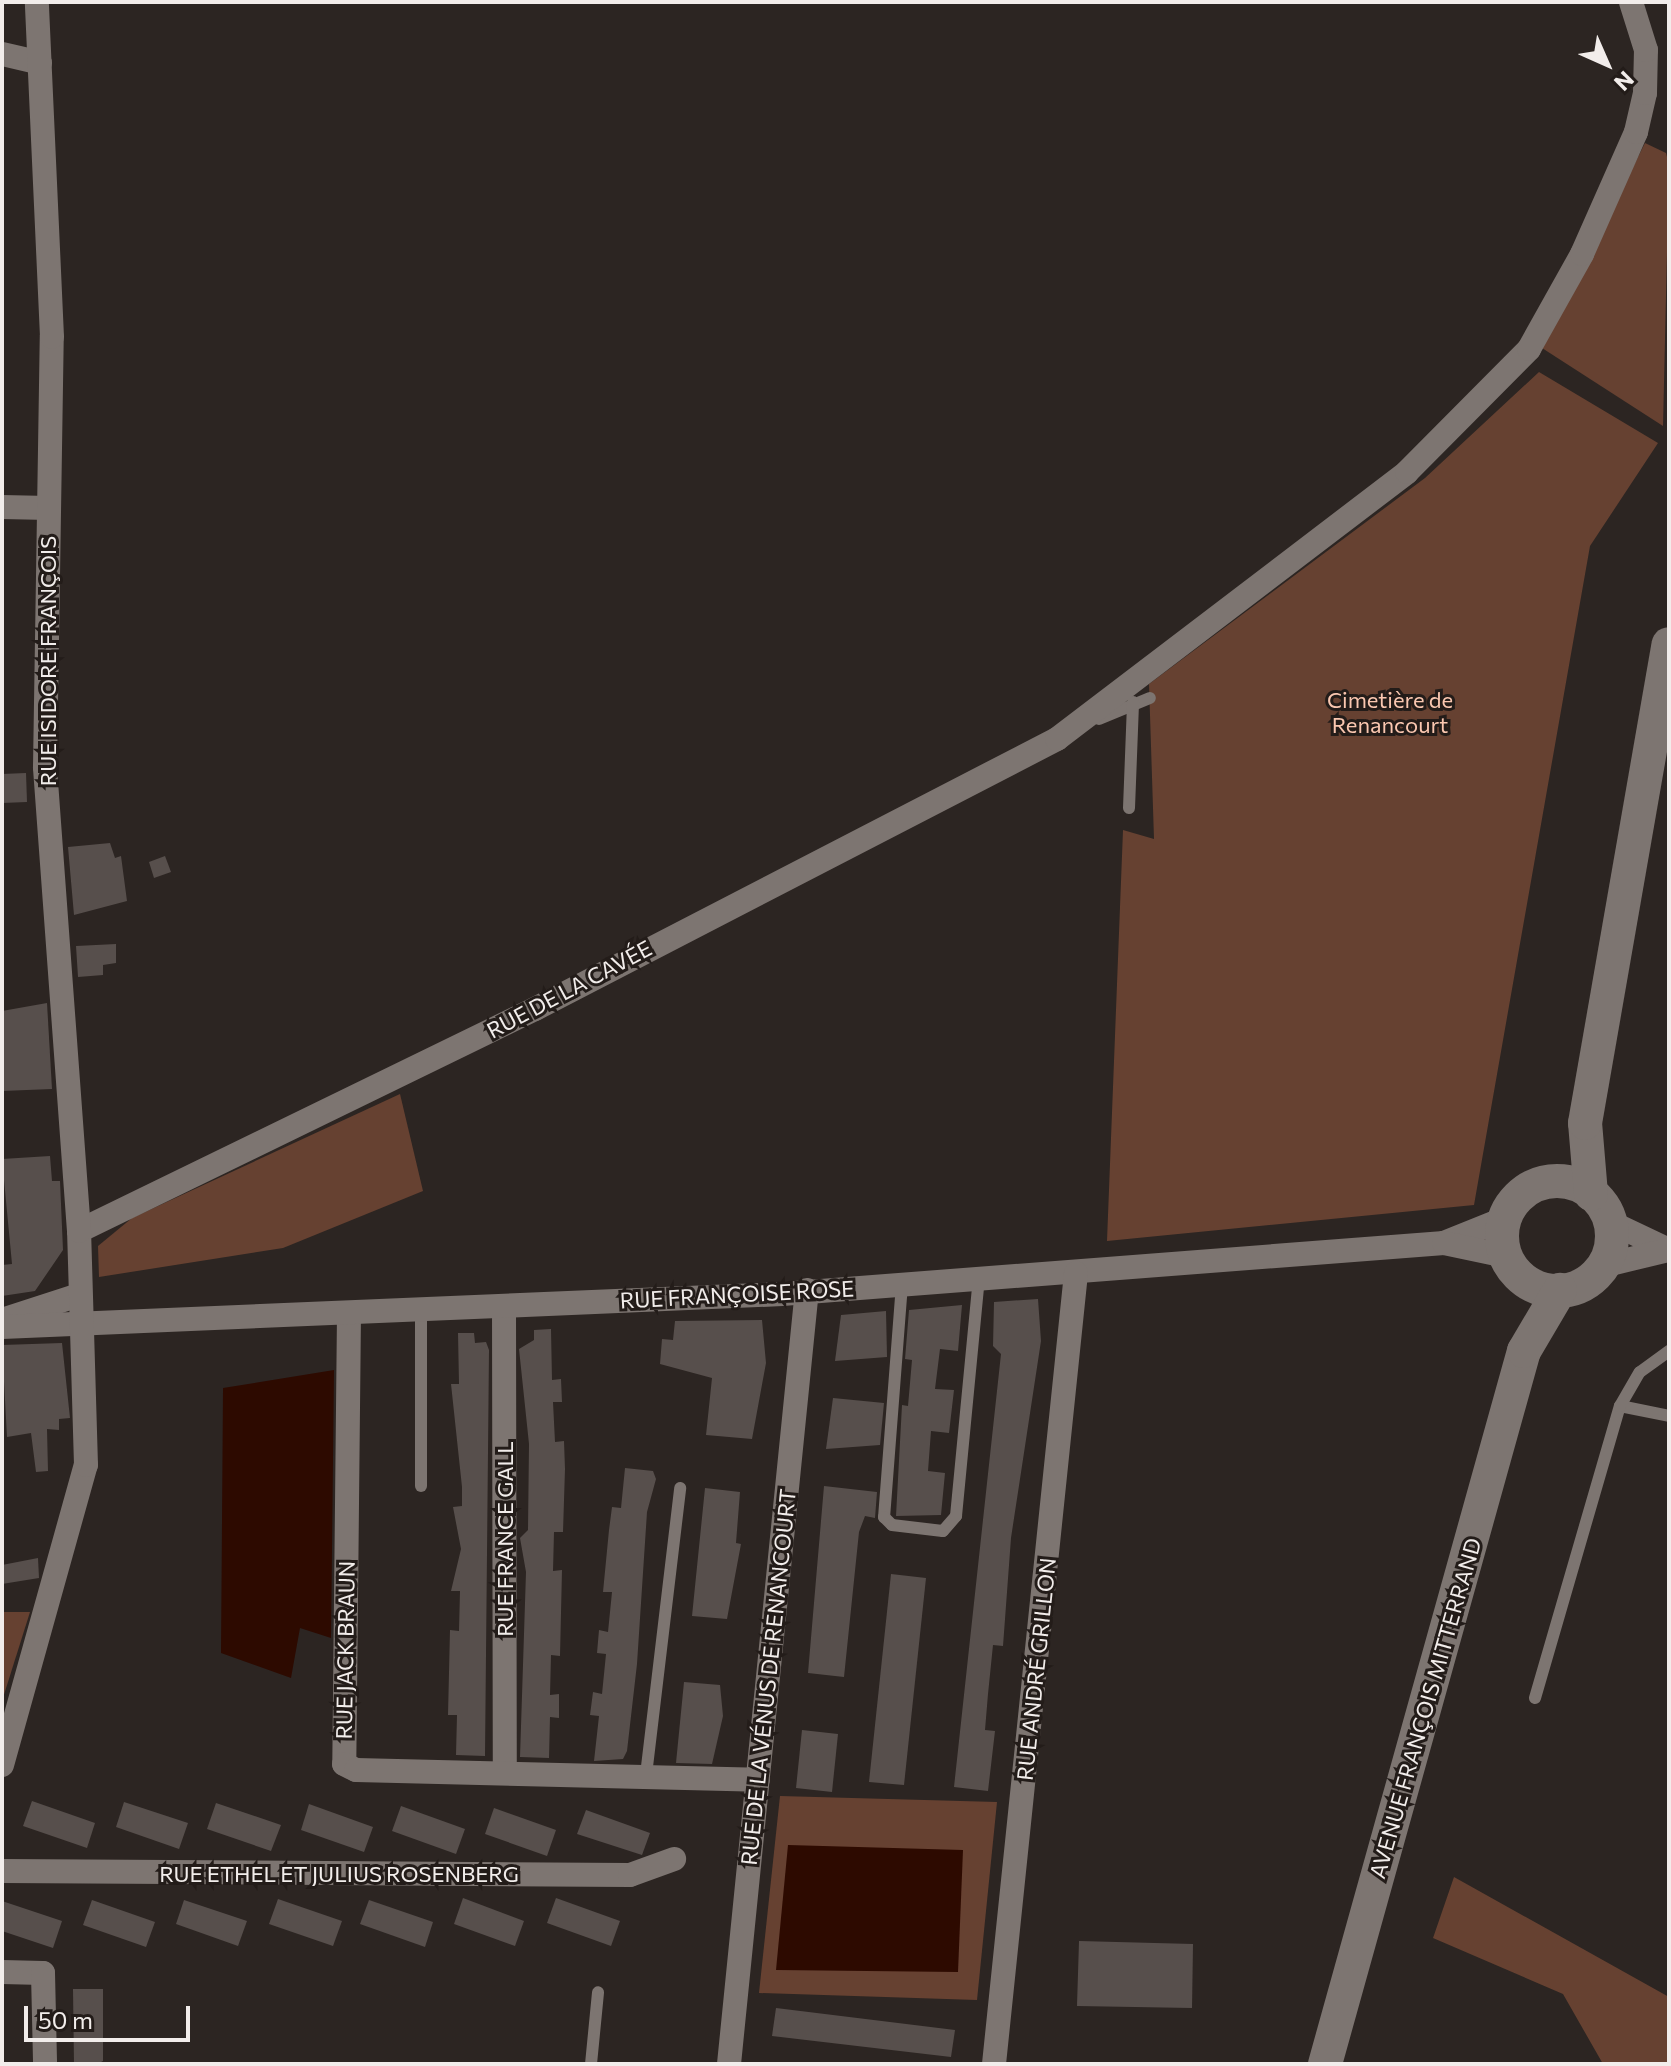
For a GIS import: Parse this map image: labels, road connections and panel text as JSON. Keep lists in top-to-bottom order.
{
  "streets": {
    "main road": ["AVENUE FRANÇOIS MITTERRAND"],
    "street": [
      "RUE ISIDORE FRANÇOIS",
      "RUE DE LA CAVÉE",
      "RUE FRANÇOISE ROSE",
      "RUE FRANCE GALL",
      "RUE JACK BRAUN",
      "RUE ANDRÉ GRILLON",
      "RUE DE LA VÉNUS DE RENANCOURT",
      "RUE ETHEL ET JULIUS ROSENBERG"
    ]
  },
  "crossings": [
    ["RUE ISIDORE FRANÇOIS", "RUE DE LA CAVÉE"],
    ["RUE ISIDORE FRANÇOIS", "RUE FRANÇOISE ROSE"],
    ["RUE FRANÇOISE ROSE", "RUE FRANCE GALL"],
    ["RUE FRANÇOISE ROSE", "RUE JACK BRAUN"],
    ["RUE FRANÇOISE ROSE", "RUE ANDRÉ GRILLON"],
    ["RUE FRANÇOISE ROSE", "RUE DE LA VÉNUS DE RENANCOURT"],
    ["RUE FRANCE GALL", "RUE JACK BRAUN"],
    ["RUE JACK BRAUN", "RUE DE LA VÉNUS DE RENANCOURT"]
  ],
  "parks": ["Cimetière de Renancourt"],
  "scale_bar": "50 m",
  "north": "bottom right"
}
